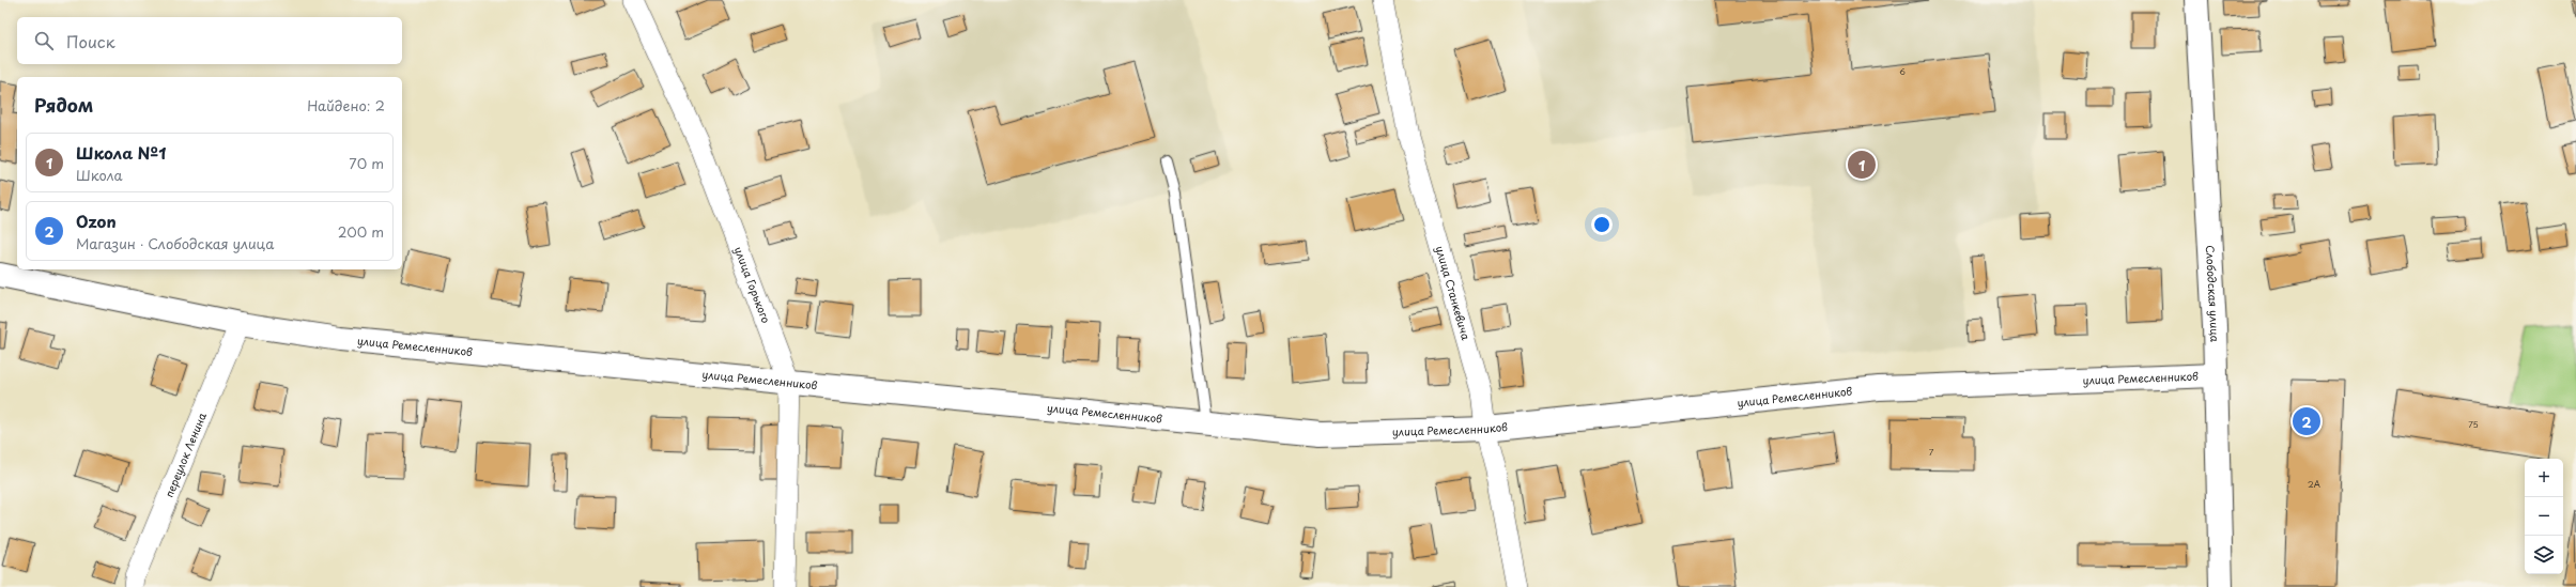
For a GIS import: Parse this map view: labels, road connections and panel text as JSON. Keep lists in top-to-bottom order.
{
  "streets": {
    "street": [
      "улица Горького",
      "улица Станкевича",
      "Слободская улица",
      "улица Ремесленников",
      "переулок Ленина"
    ]
  },
  "crossings": [
    ["улица Горького", "улица Ремесленников"],
    ["улица Станкевича", "улица Ремесленников"],
    ["Слободская улица", "улица Ремесленников"],
    ["улица Ремесленников", "переулок Ленина"]
  ],
  "house_numbers": [
    "6",
    "75",
    "7",
    "2А"
  ],
  "page": {
    "search": "Поиск",
    "heading": ["Рядом", "Найдено: 2"],
    "list": [
      {
        "mark": "1",
        "name": "Школа №1",
        "note": "Школа",
        "value": "70 m"
      },
      {
        "mark": "2",
        "name": "Ozon",
        "note": "Магазин · Слободская улица",
        "value": "200 m"
      }
    ],
    "pins": ["1", "2"],
    "map_buttons": ["+", "−"]
  }
}
